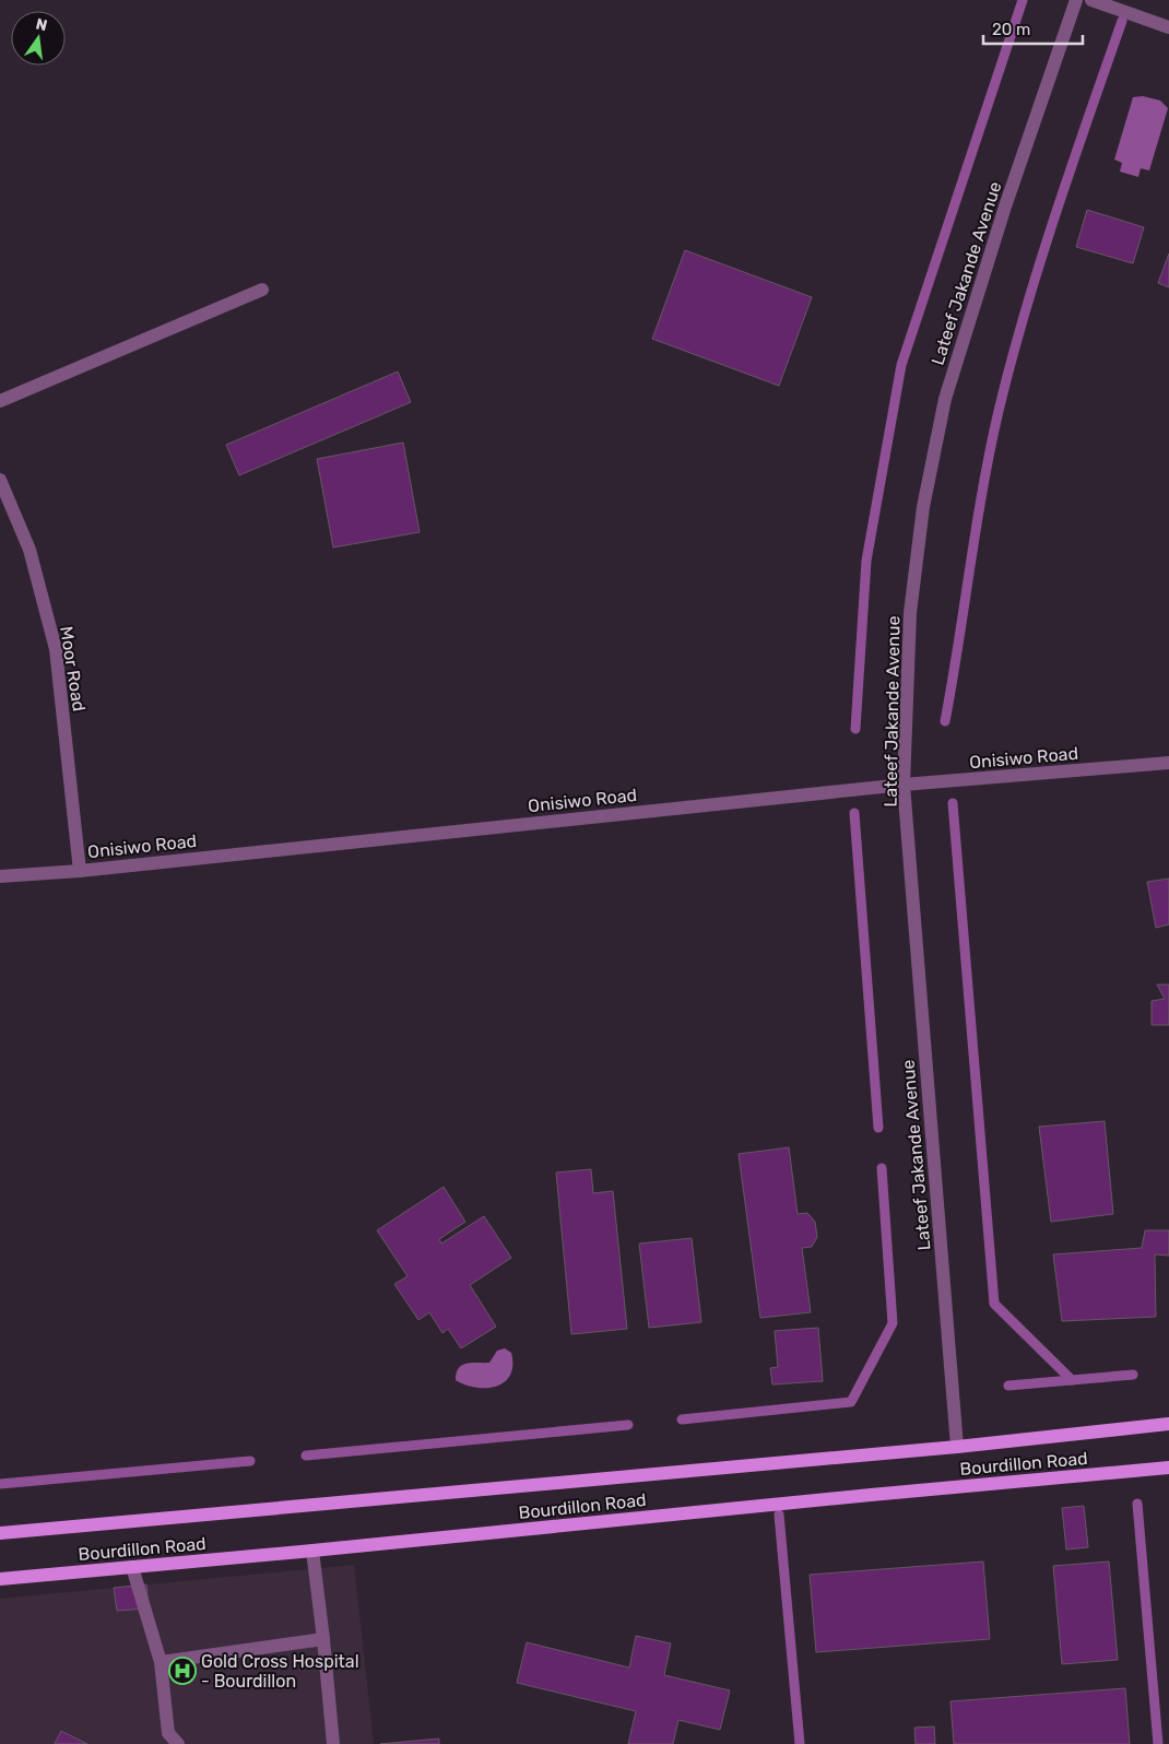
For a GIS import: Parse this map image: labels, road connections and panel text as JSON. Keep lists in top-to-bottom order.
{
  "streets": {
    "main road": ["Bourdillon Road"],
    "street": ["Lateef Jakande Avenue", "Moor Road", "Onisiwo Road"]
  },
  "crossings": [
    ["Lateef Jakande Avenue", "Onisiwo Road"],
    ["Lateef Jakande Avenue", "Bourdillon Road"],
    ["Moor Road", "Onisiwo Road"]
  ],
  "places": {
    "hospital": ["Gold Cross Hospital - Bourdillon"]
  },
  "scale_bar": "20 m",
  "north": "top"
}
